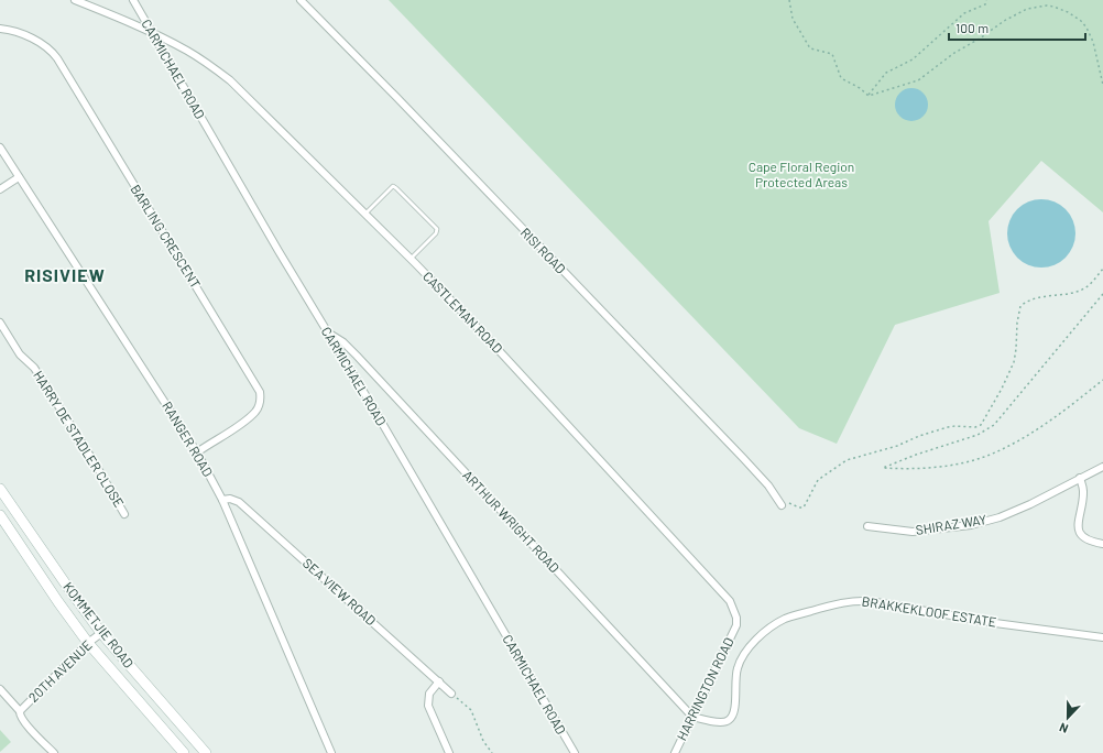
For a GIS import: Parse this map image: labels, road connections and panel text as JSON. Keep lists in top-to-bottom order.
{
  "streets": {
    "main road": ["KOMMETJIE ROAD"],
    "street": [
      "CARMICHAEL ROAD",
      "BARLING CRESCENT",
      "RISI ROAD",
      "CASTLEMAN ROAD",
      "HARRY DE STADLER CLOSE",
      "RANGER ROAD",
      "ARTHUR WRIGHT ROAD",
      "SHIRAZ WAY",
      "SEA VIEW ROAD",
      "BRAKKEKLOOF ESTATE",
      "20TH AVENUE",
      "HARRINGTON ROAD"
    ]
  },
  "crossings": [
    ["CARMICHAEL ROAD", "CASTLEMAN ROAD"],
    ["CARMICHAEL ROAD", "ARTHUR WRIGHT ROAD"],
    ["BARLING CRESCENT", "RANGER ROAD"],
    ["CASTLEMAN ROAD", "HARRINGTON ROAD"],
    ["RANGER ROAD", "SEA VIEW ROAD"],
    ["ARTHUR WRIGHT ROAD", "BRAKKEKLOOF ESTATE"],
    ["ARTHUR WRIGHT ROAD", "HARRINGTON ROAD"],
    ["BRAKKEKLOOF ESTATE", "HARRINGTON ROAD"],
    ["KOMMETJIE ROAD", "20TH AVENUE"]
  ],
  "districts": ["RISIVIEW"],
  "parks": ["Cape Floral Region Protected Areas"],
  "scale_bar": "100 m",
  "north": "bottom"
}
